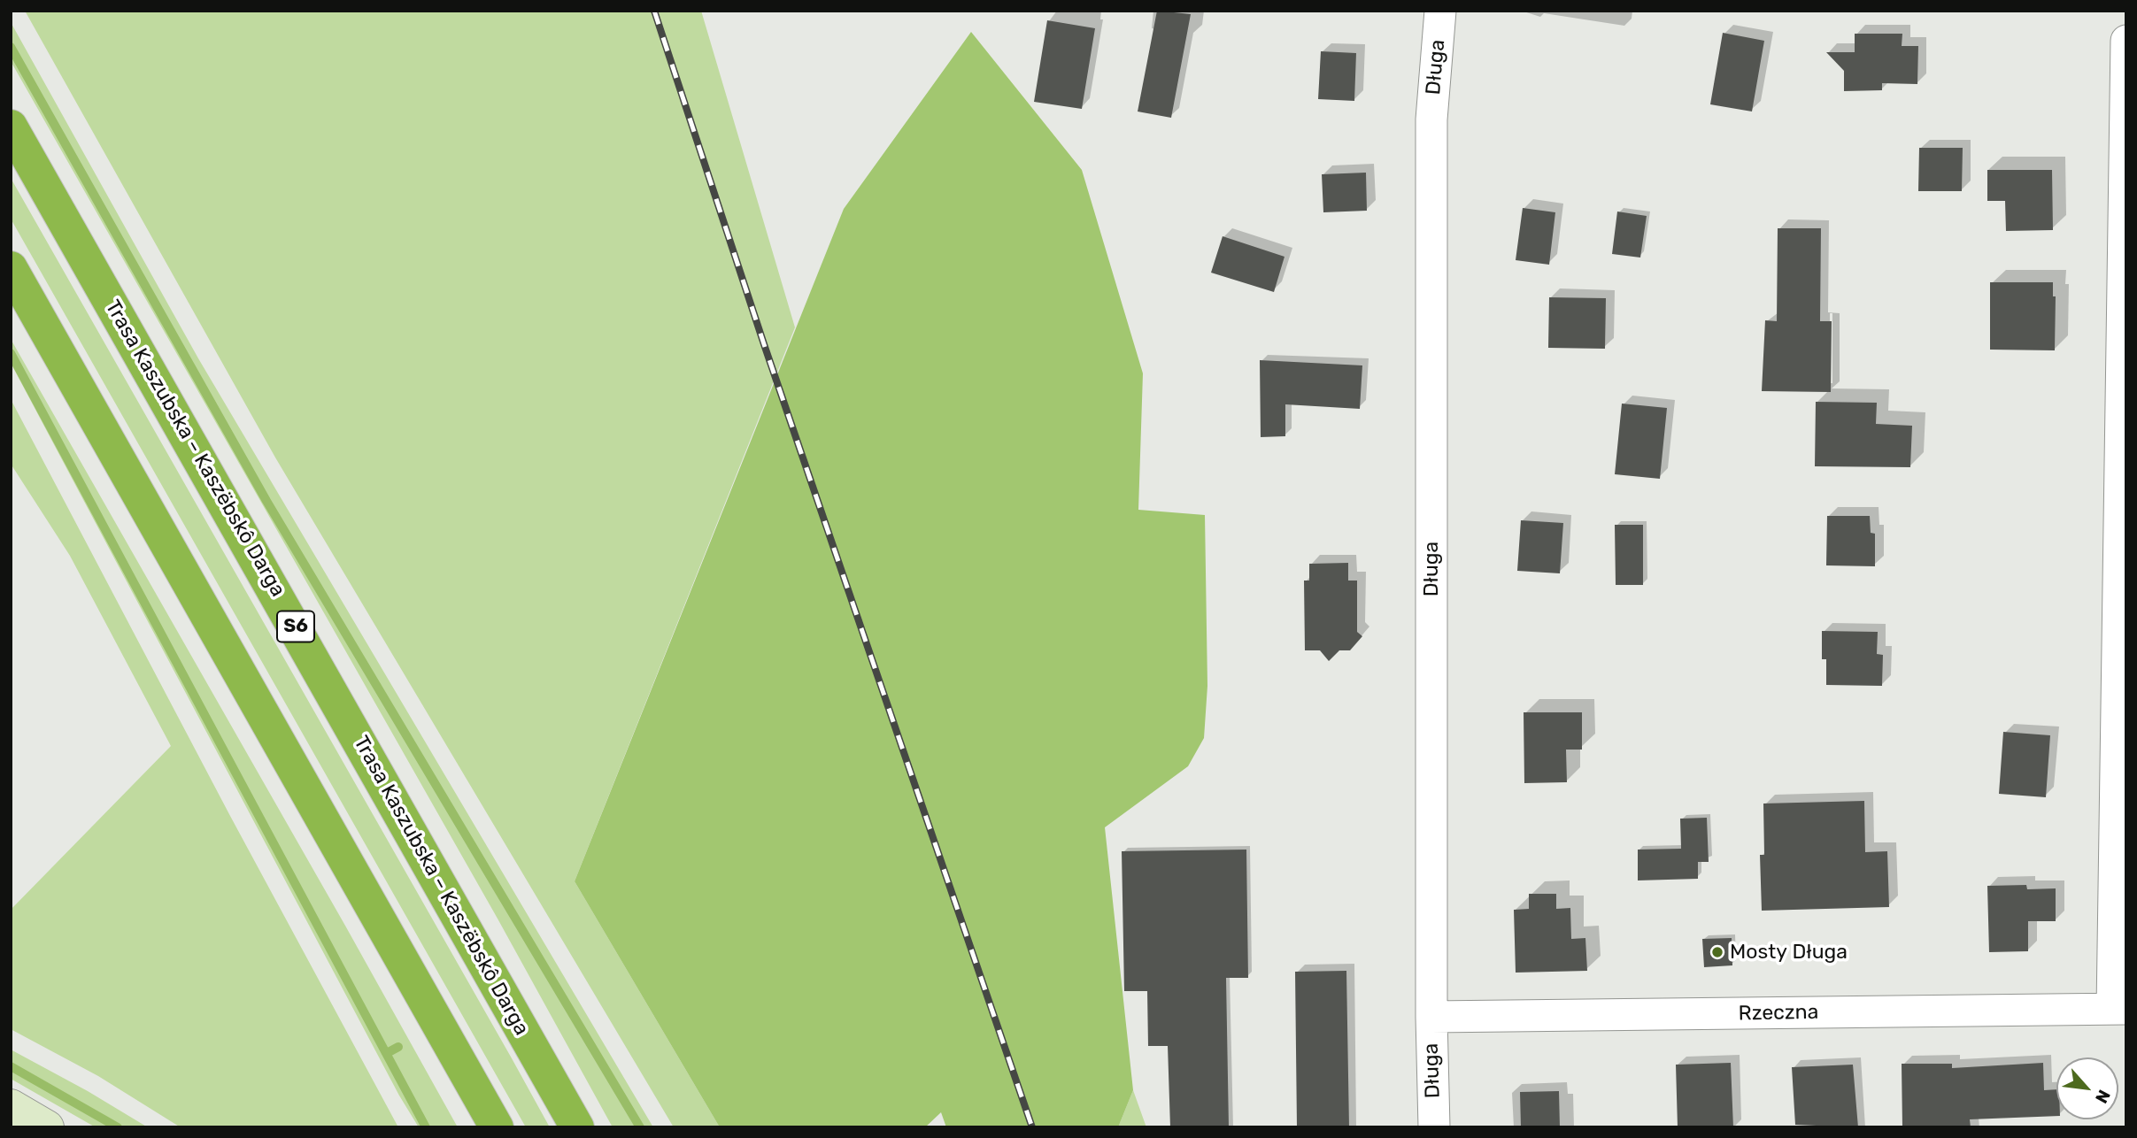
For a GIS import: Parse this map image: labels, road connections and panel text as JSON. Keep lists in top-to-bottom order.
{
  "streets": {
    "highway": ["Trasa Kaszubska – Kaszëbskô Darga", "S6"],
    "street": ["Długa", "Rzeczna"]
  },
  "crossings": [
    ["Długa", "Rzeczna"]
  ],
  "places": ["Mosty Długa"],
  "north": "bottom right"
}
